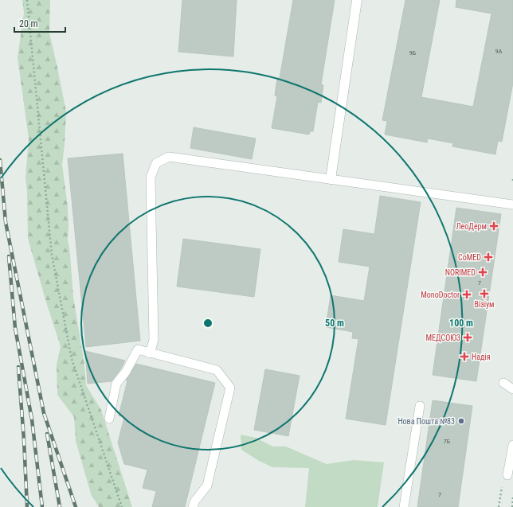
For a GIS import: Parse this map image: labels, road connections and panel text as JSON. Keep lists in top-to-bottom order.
{
  "places": {
    "health": [
      "ЛеоДерм",
      "CoMED",
      "NORIMED",
      "Візіум",
      "MonoDoctor",
      "МЕДСОЮЗ",
      "Надія"
    ],
    "other": ["Нова Пошта №83"]
  },
  "house_numbers": [
    "9А",
    "9Б",
    "7",
    "7Б",
    "7"
  ],
  "scale_bar": "20 m",
  "rings": ["50 m", "100 m"]
}
